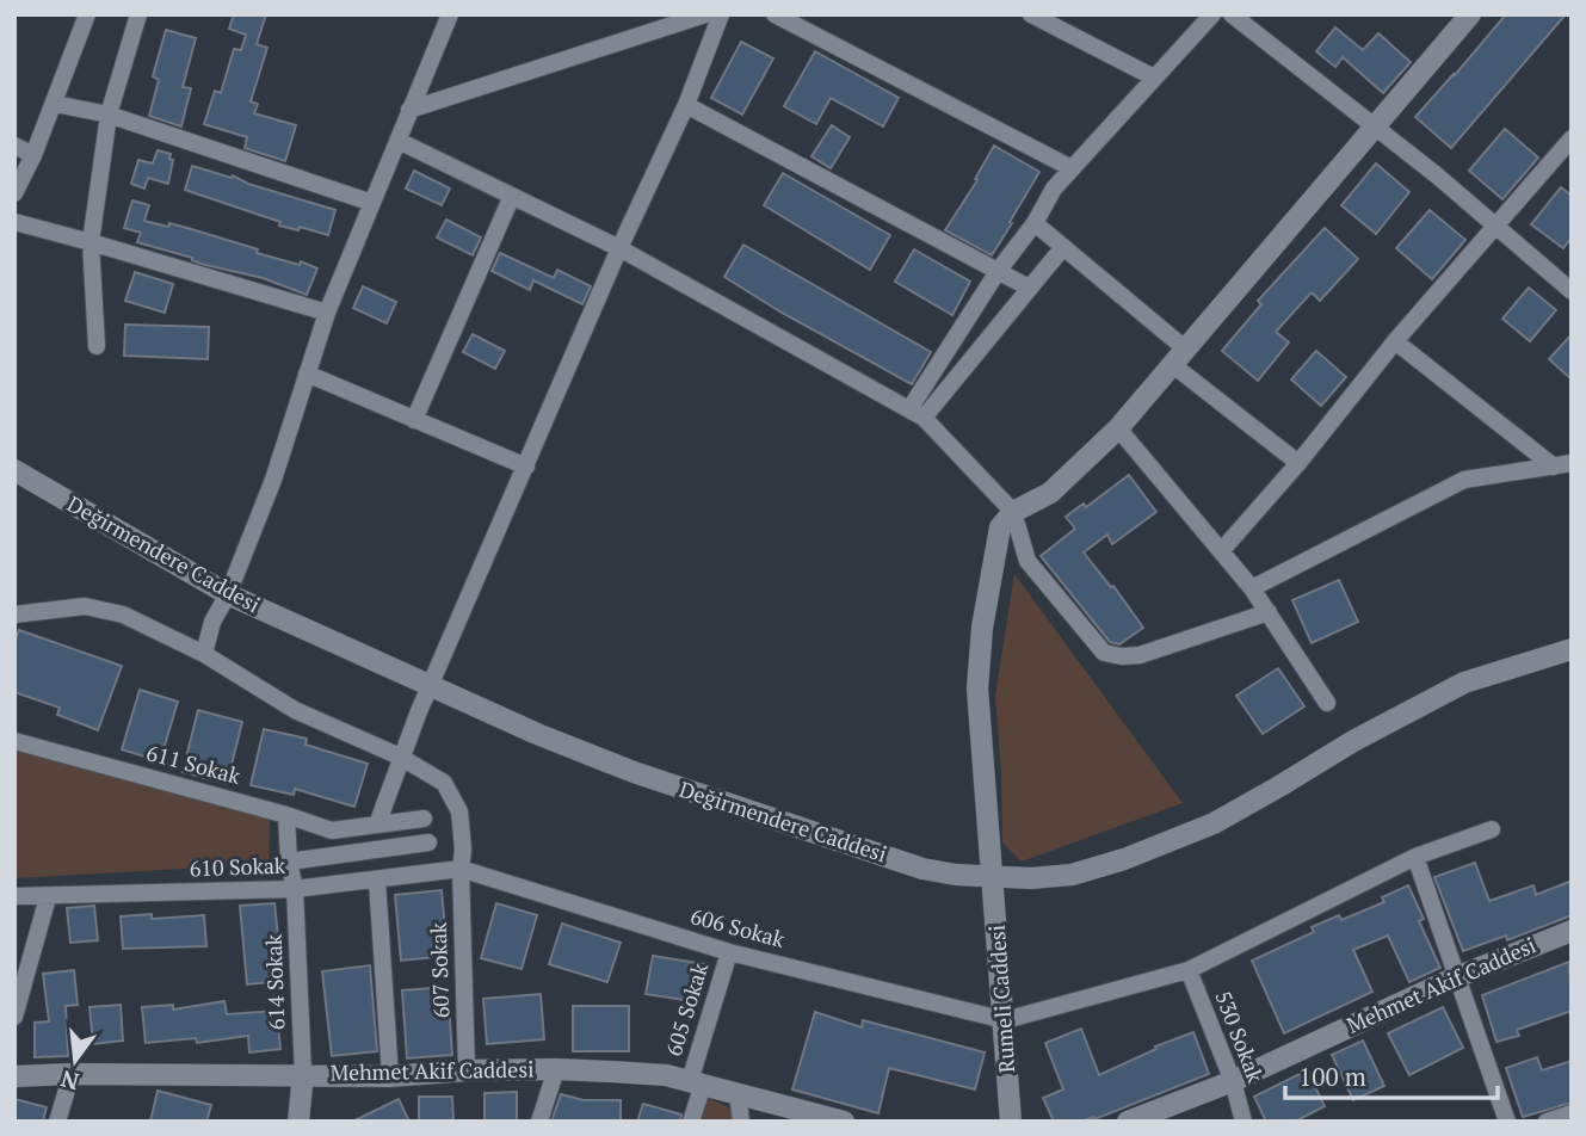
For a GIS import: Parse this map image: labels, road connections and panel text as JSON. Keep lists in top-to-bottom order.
{
  "streets": {
    "street": [
      "Değirmendere Caddesi",
      "611 Sokak",
      "610 Sokak",
      "606 Sokak",
      "607 Sokak",
      "614 Sokak",
      "Mehmet Akif Caddesi",
      "Rumeli Caddesi",
      "605 Sokak",
      "530 Sokak"
    ]
  },
  "crossings": [
    ["Değirmendere Caddesi", "Rumeli Caddesi"],
    ["610 Sokak", "606 Sokak"],
    ["610 Sokak", "607 Sokak"],
    ["610 Sokak", "614 Sokak"],
    ["606 Sokak", "607 Sokak"],
    ["606 Sokak", "Rumeli Caddesi"],
    ["606 Sokak", "605 Sokak"],
    ["607 Sokak", "Mehmet Akif Caddesi"],
    ["614 Sokak", "Mehmet Akif Caddesi"],
    ["Mehmet Akif Caddesi", "605 Sokak"],
    ["Mehmet Akif Caddesi", "530 Sokak"]
  ],
  "scale_bar": "100 m",
  "north": "bottom"
}
